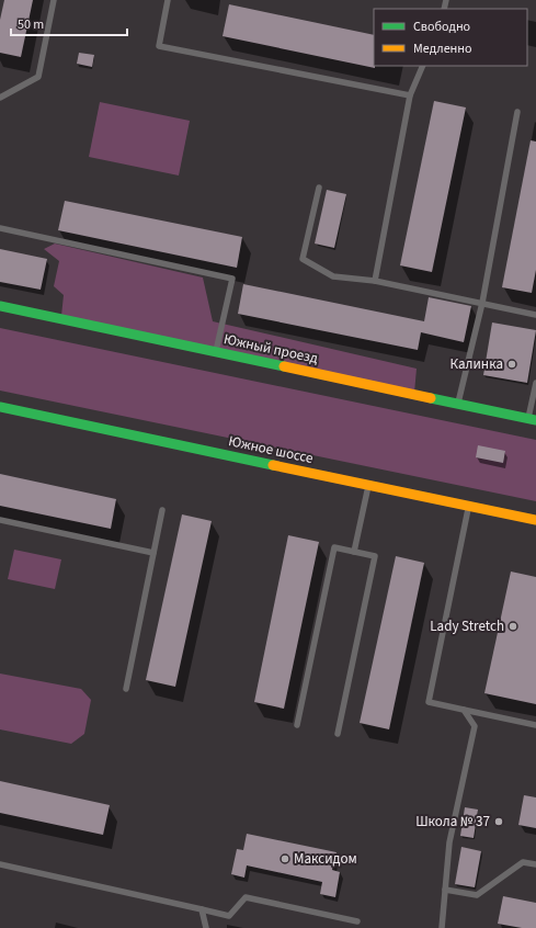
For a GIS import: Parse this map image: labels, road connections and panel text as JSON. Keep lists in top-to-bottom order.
{
  "streets": {
    "main road": ["Южный проезд", "Южное шоссе"]
  },
  "places": [
    "Калинка",
    "Lady Stretch",
    "Школа № 37",
    "Максидом"
  ],
  "legend": ["Свободно", "Медленно"],
  "scale_bar": "50 m"
}
